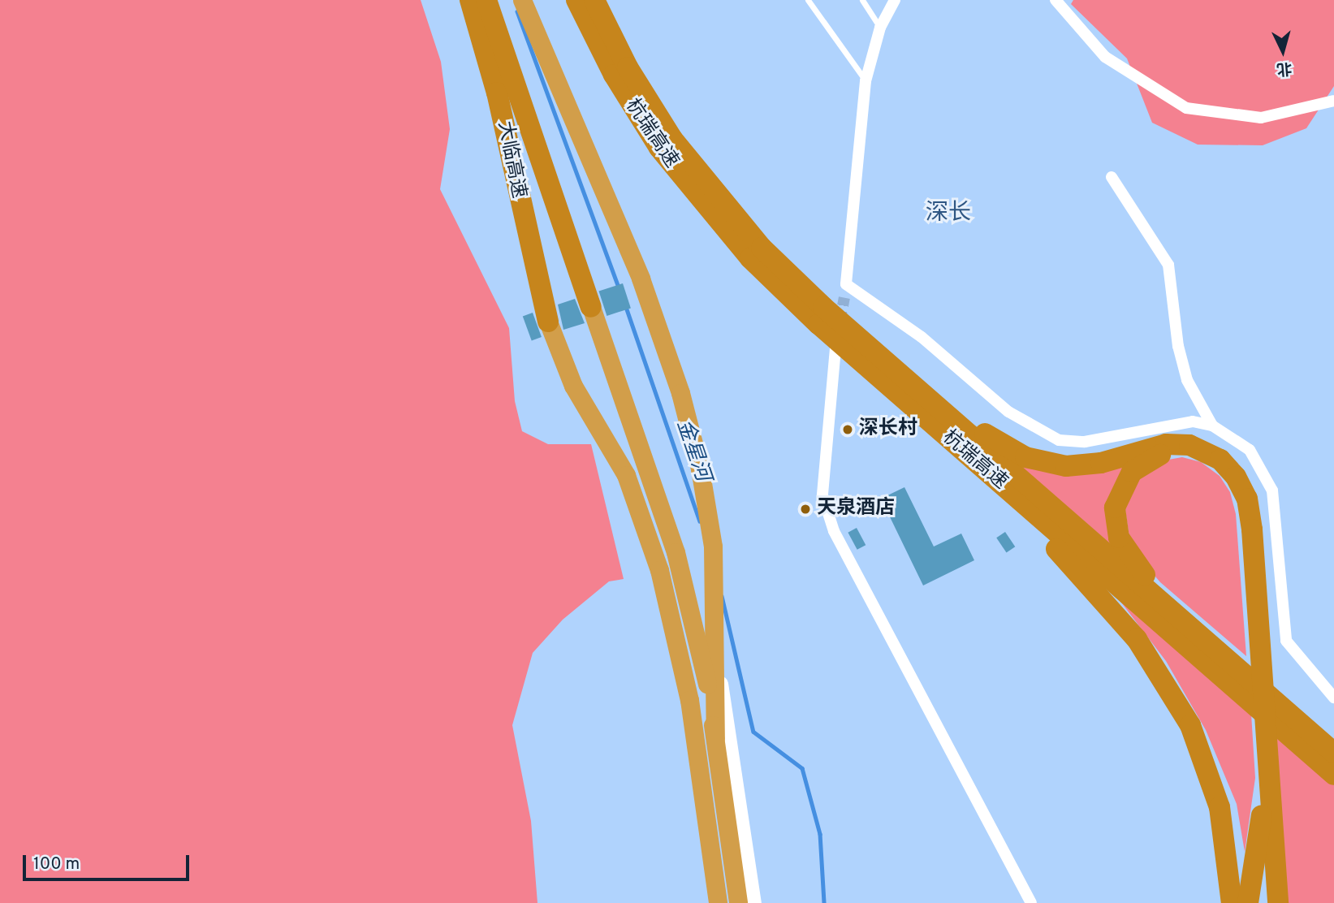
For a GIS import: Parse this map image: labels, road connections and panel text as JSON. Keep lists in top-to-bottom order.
{
  "streets": {
    "highway": ["杭瑞高速", "大临高速"]
  },
  "districts": ["深长"],
  "water": ["金星河"],
  "places": ["深长村", "天泉酒店"],
  "scale_bar": "100 m",
  "north": "bottom"
}
